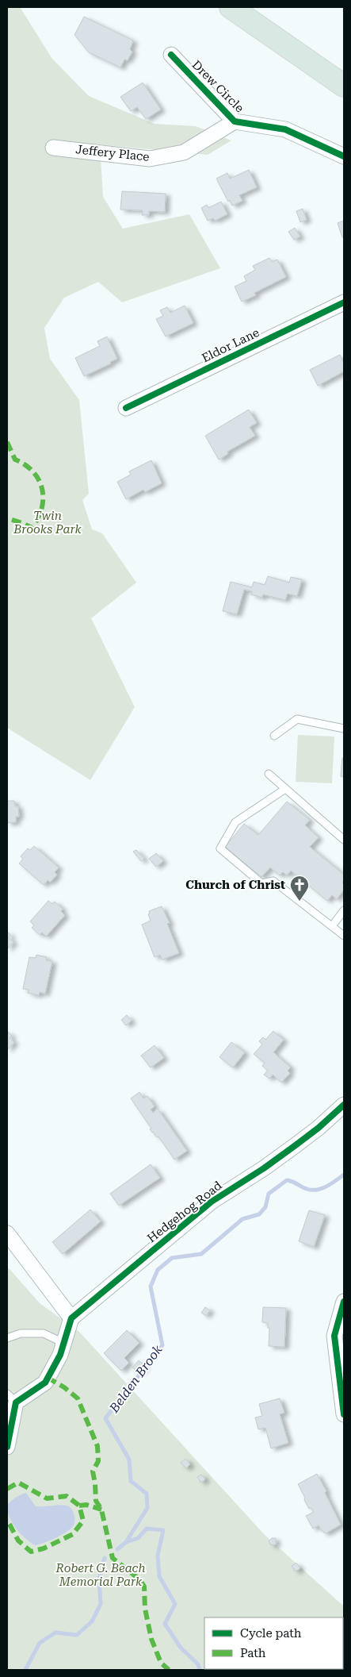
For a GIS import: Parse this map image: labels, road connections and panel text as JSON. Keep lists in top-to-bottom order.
{
  "streets": {
    "street": [
      "Drew Circle",
      "Jeffery Place",
      "Eldor Lane",
      "Hedgehog Road"
    ]
  },
  "crossings": [
    ["Drew Circle", "Jeffery Place"]
  ],
  "water": ["Belden Brook"],
  "parks": ["Twin Brooks Park", "Robert G. Beach Memorial Park"],
  "places": {
    "church": ["Church of Christ"]
  },
  "legend": ["Cycle path", "Path"]
}
